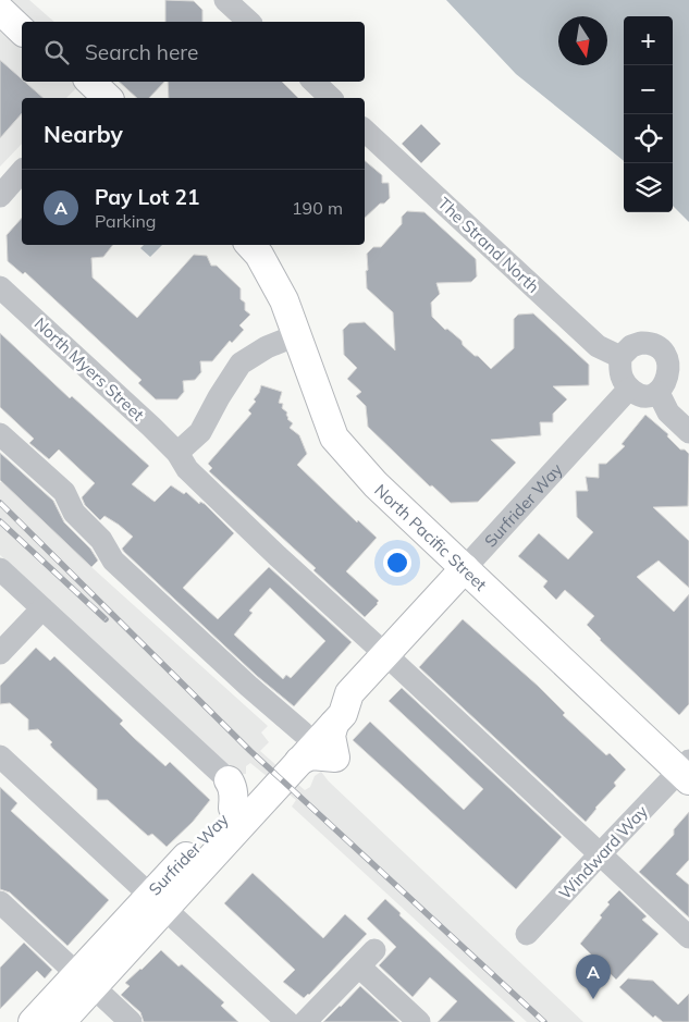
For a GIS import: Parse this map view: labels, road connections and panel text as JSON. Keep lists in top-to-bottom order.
{
  "streets": {
    "main road": ["Surfrider Way", "North Pacific Street"],
    "street": ["The Strand North", "North Myers Street", "Windward Way"]
  },
  "crossings": [
    ["The Strand North", "Surfrider Way"],
    ["North Myers Street", "Surfrider Way"],
    ["North Myers Street", "Windward Way"],
    ["Surfrider Way", "North Pacific Street"],
    ["North Pacific Street", "Windward Way"]
  ],
  "north": "bottom",
  "page": {
    "map_buttons": ["+", "−"],
    "search": "Search here",
    "heading": "Nearby",
    "list": [
      {
        "mark": "A",
        "name": "Pay Lot 21",
        "note": "Parking",
        "value": "190 m"
      }
    ],
    "pins": "A"
  }
}
